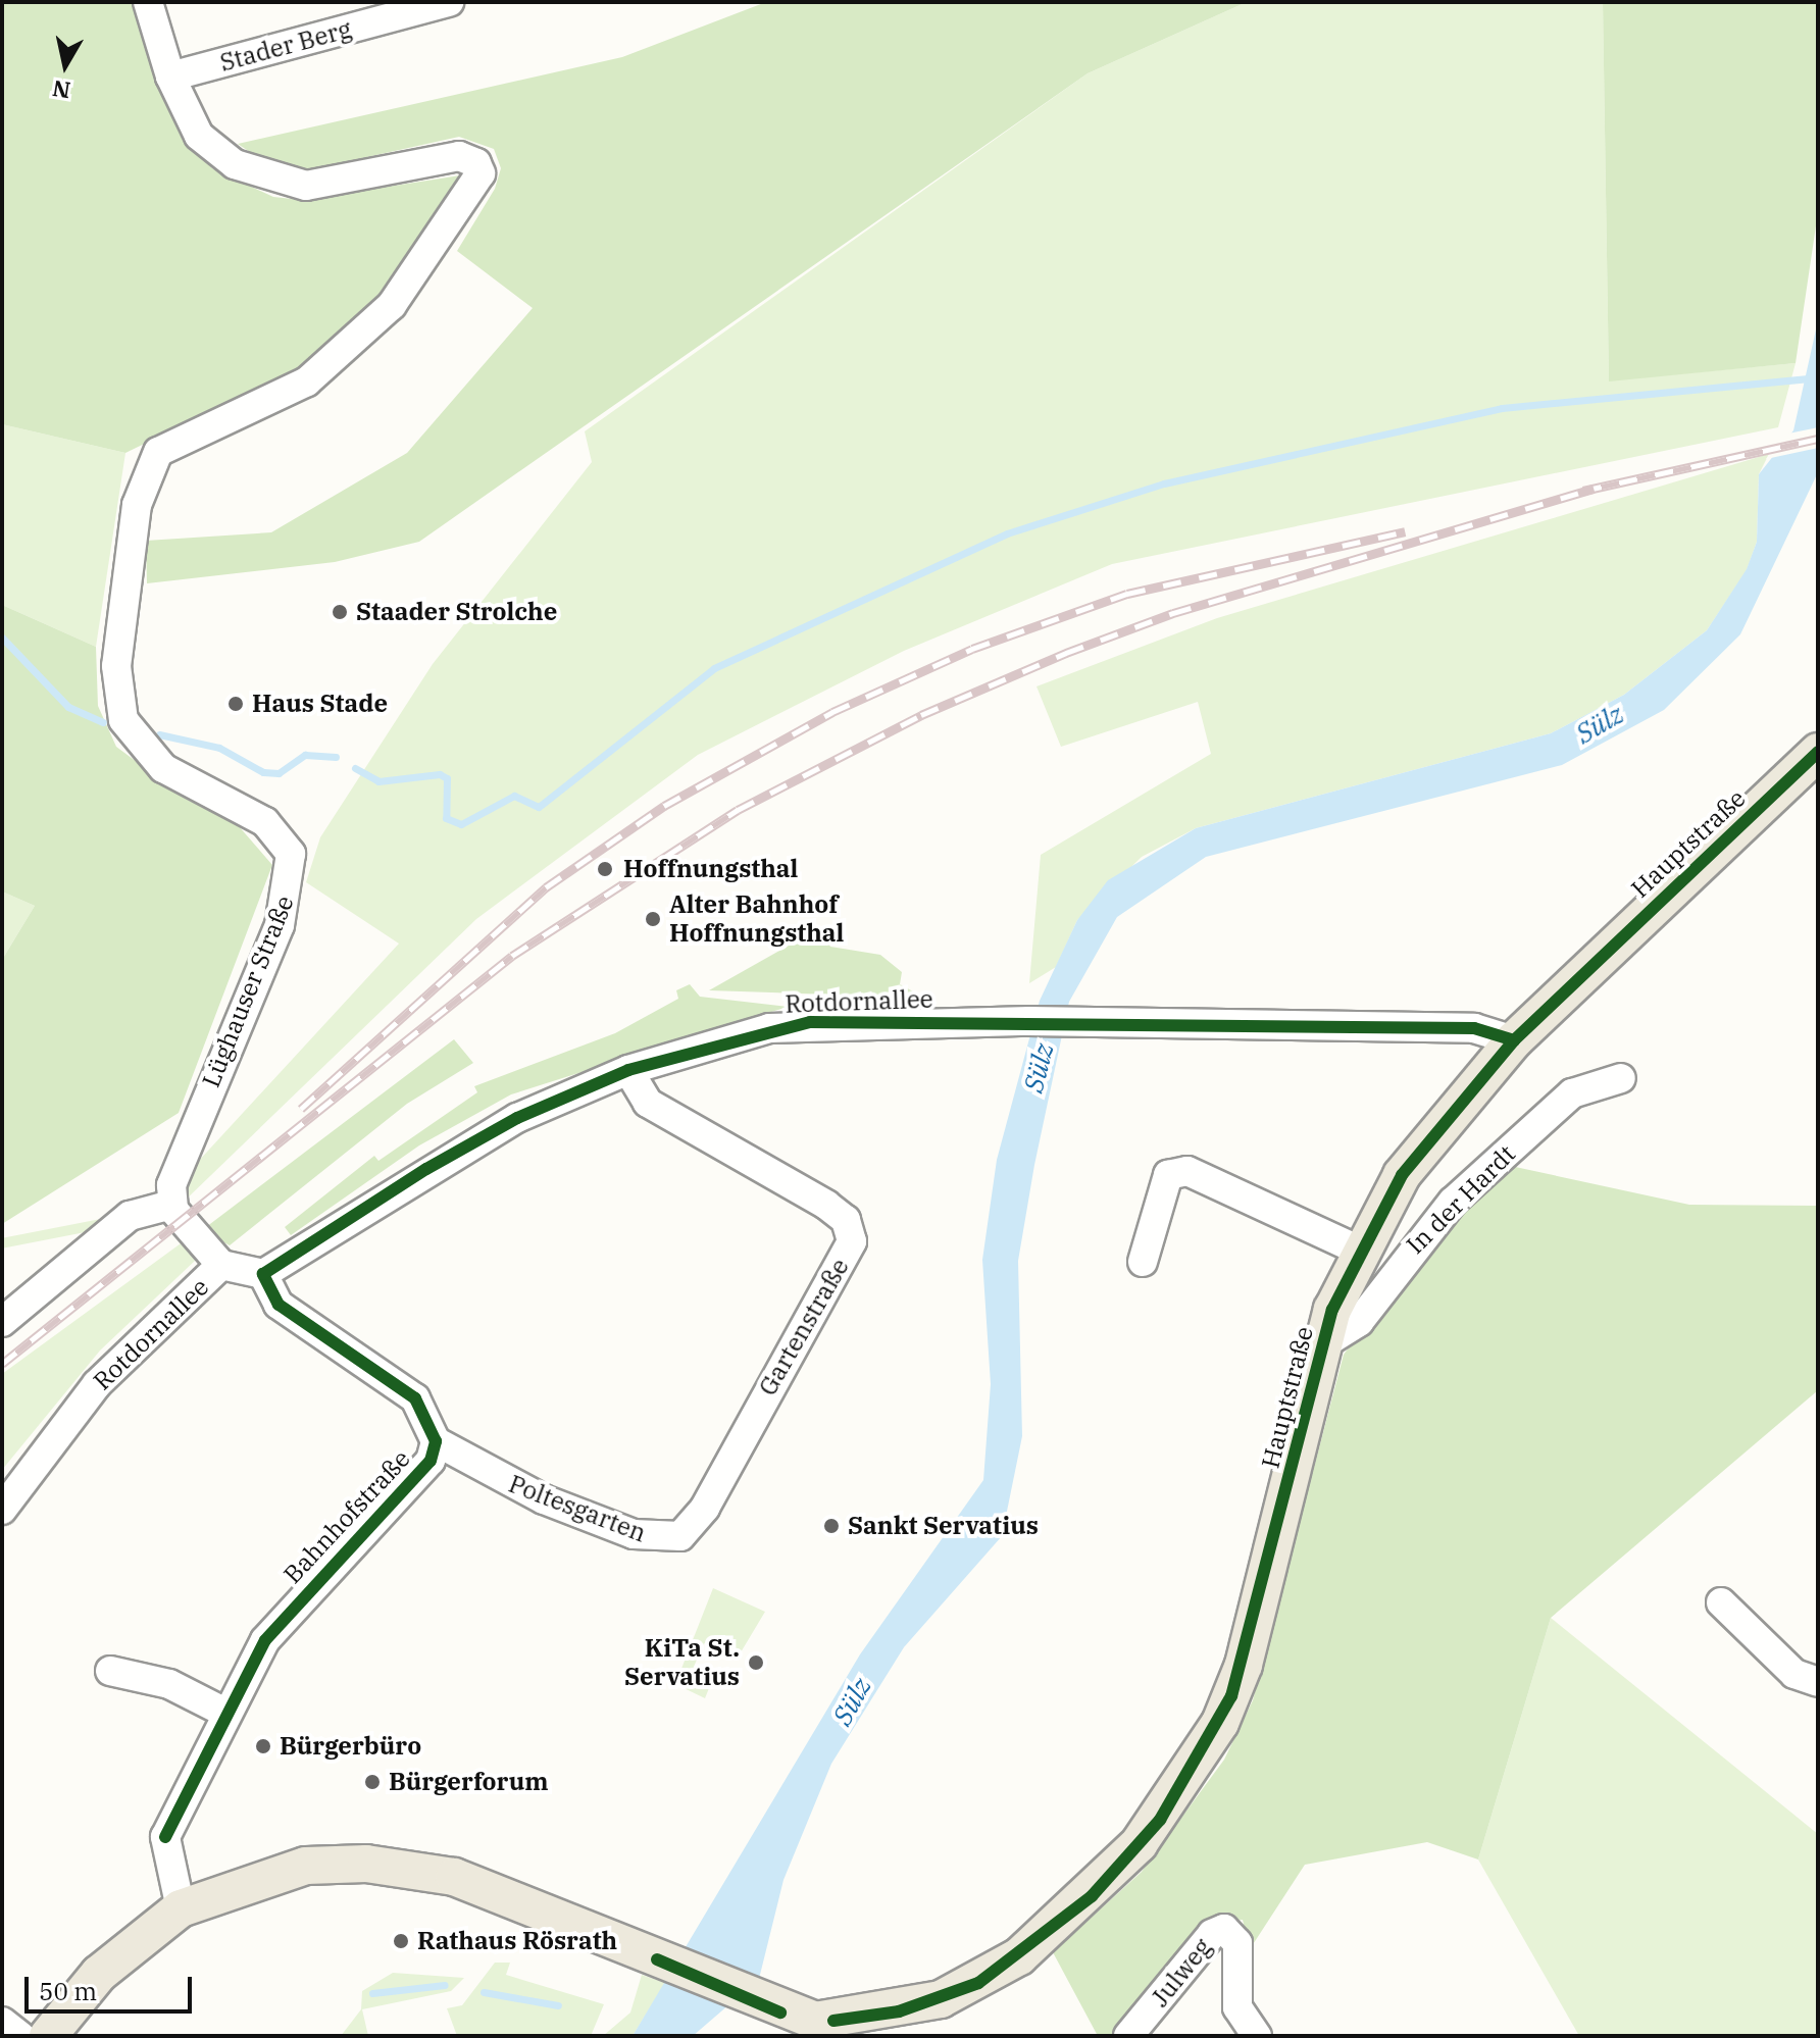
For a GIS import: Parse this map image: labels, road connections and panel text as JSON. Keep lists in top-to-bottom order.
{
  "streets": {
    "main road": ["Hauptstraße"],
    "street": [
      "Stader Berg",
      "Lüghauser Straße",
      "Rotdornallee",
      "In der Hardt",
      "Gartenstraße",
      "Poltesgarten",
      "Bahnhofstraße",
      "Julweg"
    ]
  },
  "crossings": [
    ["Stader Berg", "Lüghauser Straße"],
    ["Hauptstraße", "Rotdornallee"],
    ["Hauptstraße", "In der Hardt"],
    ["Hauptstraße", "Bahnhofstraße"],
    ["Rotdornallee", "Gartenstraße"],
    ["Rotdornallee", "Bahnhofstraße"],
    ["Gartenstraße", "Poltesgarten"],
    ["Poltesgarten", "Bahnhofstraße"]
  ],
  "water": ["Sülz"],
  "places": [
    "Staader Strolche",
    "Haus Stade",
    "Hoffnungsthal",
    "Alter Bahnhof Hoffnungsthal",
    "Sankt Servatius",
    "KiTa St. Servatius",
    "Bürgerbüro",
    "Bürgerforum",
    "Rathaus Rösrath"
  ],
  "scale_bar": "50 m",
  "north": "bottom"
}
